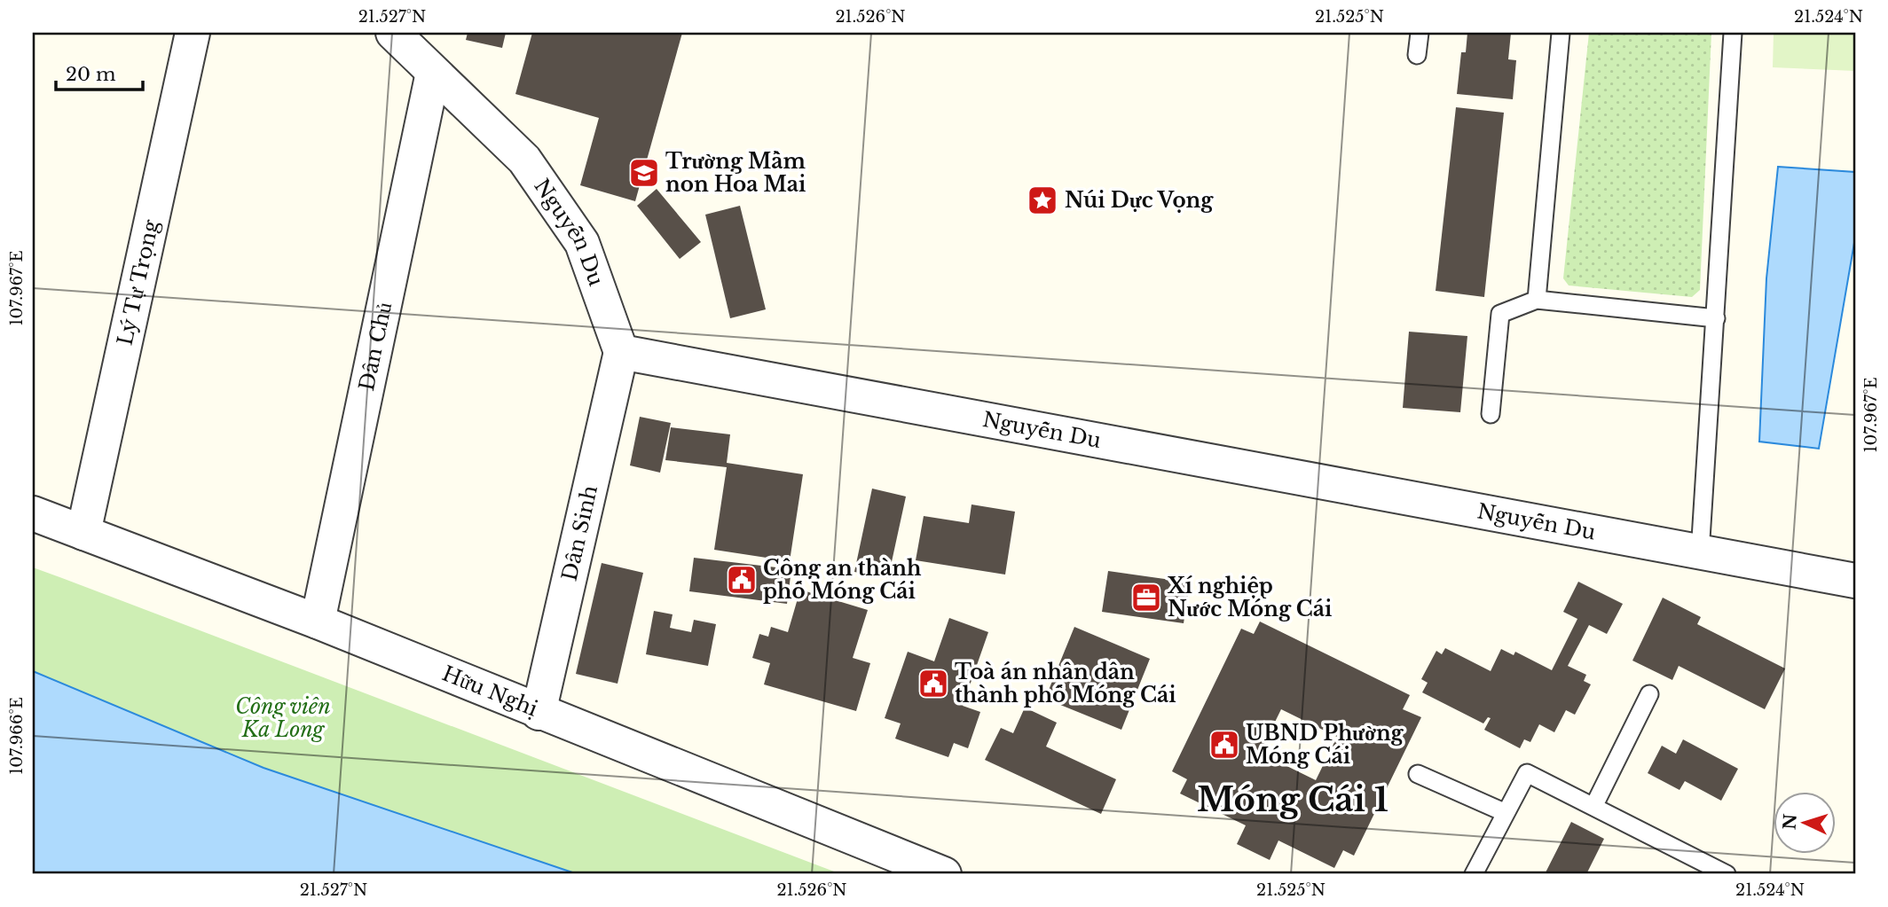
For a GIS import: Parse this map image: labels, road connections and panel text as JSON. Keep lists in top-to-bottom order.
{
  "streets": {
    "street": [
      "Nguyễn Du",
      "Lý Tự Trọng",
      "Dân Chủ",
      "Dân Sinh",
      "Hữu Nghị"
    ]
  },
  "crossings": [
    ["Nguyễn Du", "Dân Chủ"],
    ["Nguyễn Du", "Dân Sinh"],
    ["Lý Tự Trọng", "Hữu Nghị"],
    ["Dân Chủ", "Hữu Nghị"],
    ["Dân Sinh", "Hữu Nghị"]
  ],
  "districts": ["Móng Cái 1"],
  "parks": ["Công viên Ka Long"],
  "places": {
    "school or university": ["Trường Mầm non Hoa Mai"],
    "place": ["Núi Dực Vọng"],
    "public building": ["Công an thành phố Móng Cái", "Toà án nhân dân thành phố Móng Cái", "UBND Phường Móng Cái"],
    "office": ["Xí nghiệp Nước Móng Cái"]
  },
  "scale_bar": "20 m",
  "north": "left",
  "coordinates": [
    "21.527°N",
    "21.526°N",
    "21.525°N",
    "21.524°N",
    "107.967°E",
    "107.966°E"
  ]
}
